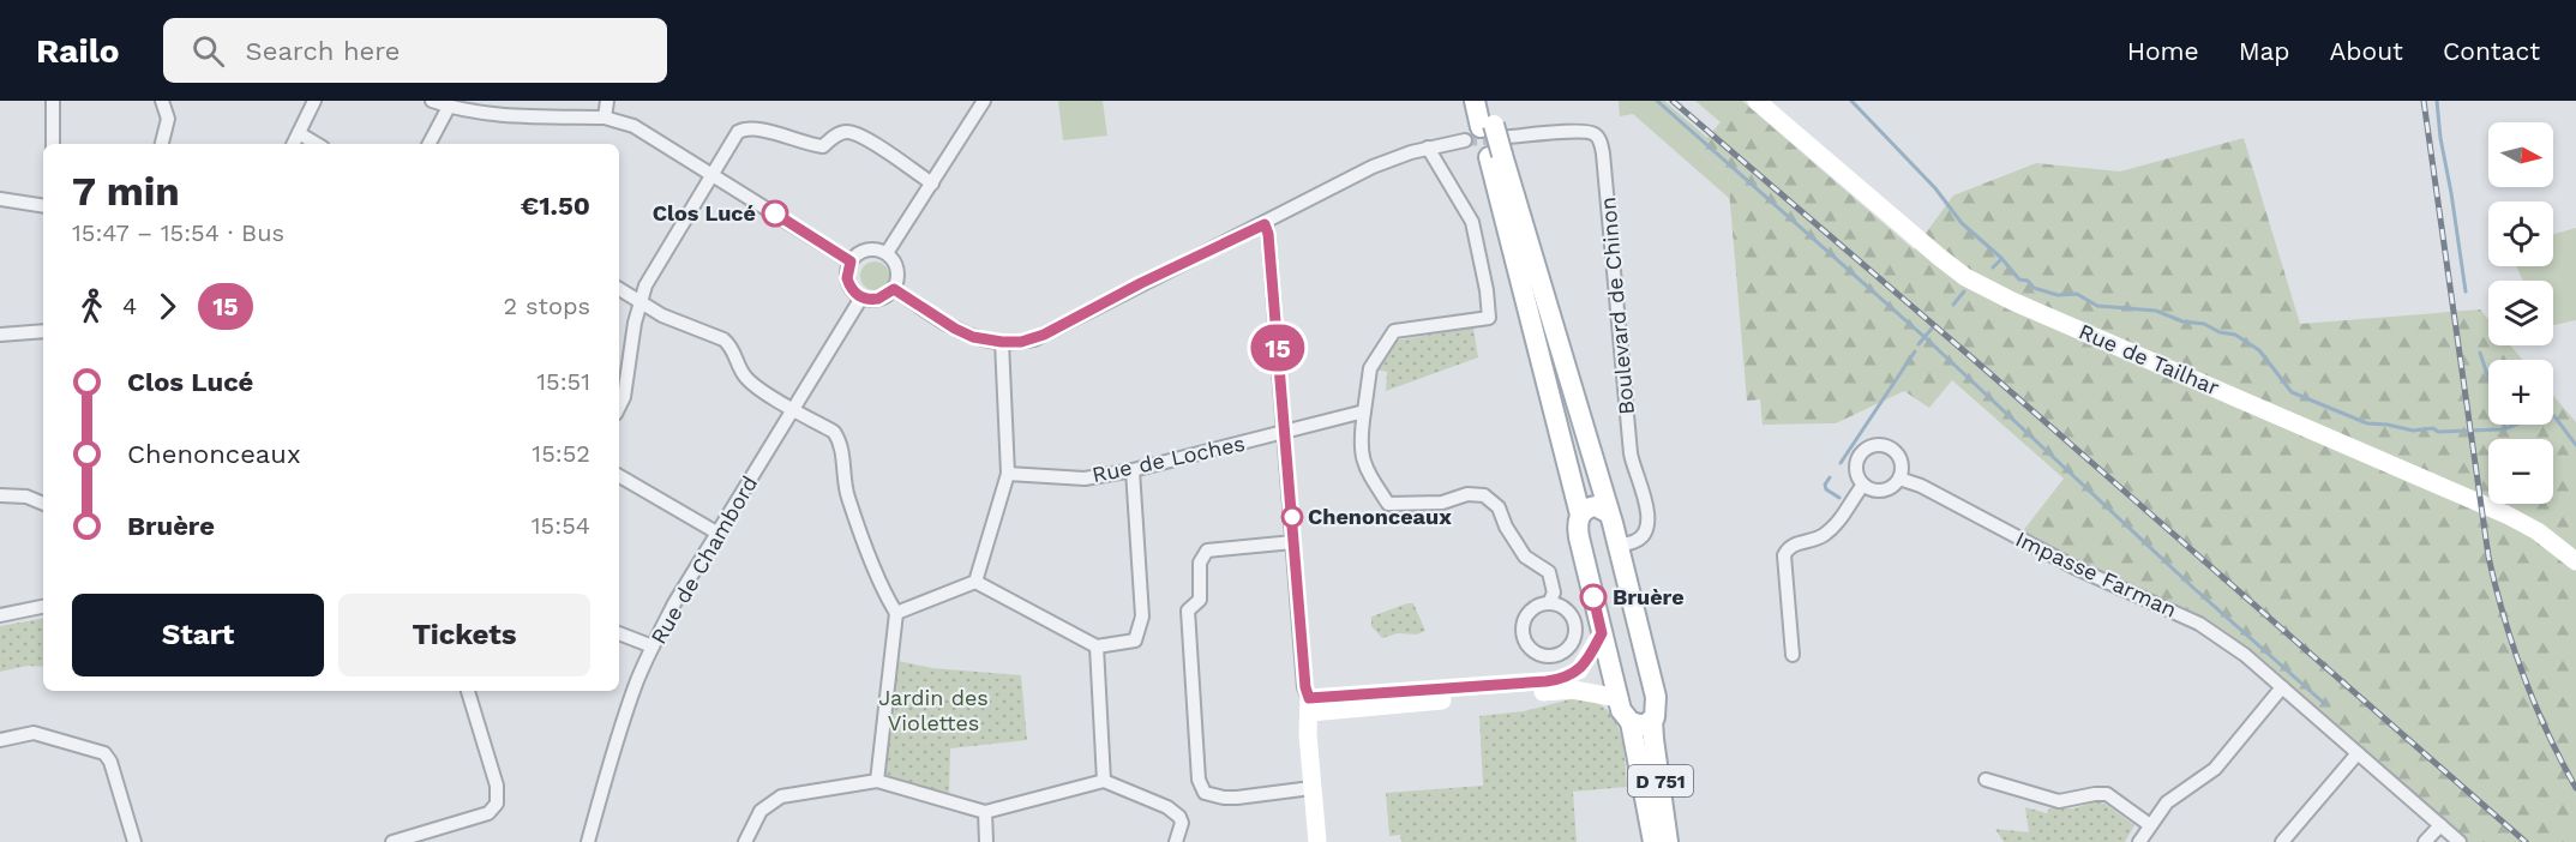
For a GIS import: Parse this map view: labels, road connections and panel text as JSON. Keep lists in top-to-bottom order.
{
  "streets": {
    "main road": ["D 751"],
    "street": [
      "Boulevard de Chinon",
      "Rue de Tailhar",
      "Rue de Loches",
      "Rue de Chambord",
      "Impasse Farman"
    ]
  },
  "parks": ["Jardin des Violettes"],
  "places": ["Clos Lucé", "Chenonceaux", "Bruère"],
  "lines": ["bus line 15"],
  "north": "right",
  "page": {
    "header": "Railo",
    "search": "Search here",
    "nav": [
      "Home",
      "Map",
      "About",
      "Contact"
    ],
    "on_map": "15",
    "map_buttons": ["+", "−"],
    "heading": ["7 min", "15:47 – 15:54 · Bus", "€1.50"],
    "legs": ["4", "15", "2 stops"],
    "list": [
      {
        "name": "Clos Lucé",
        "value": "15:51"
      },
      {
        "name": "Chenonceaux",
        "value": "15:52"
      },
      {
        "name": "Bruère",
        "value": "15:54"
      }
    ],
    "buttons": ["Start", "Tickets"]
  }
}
